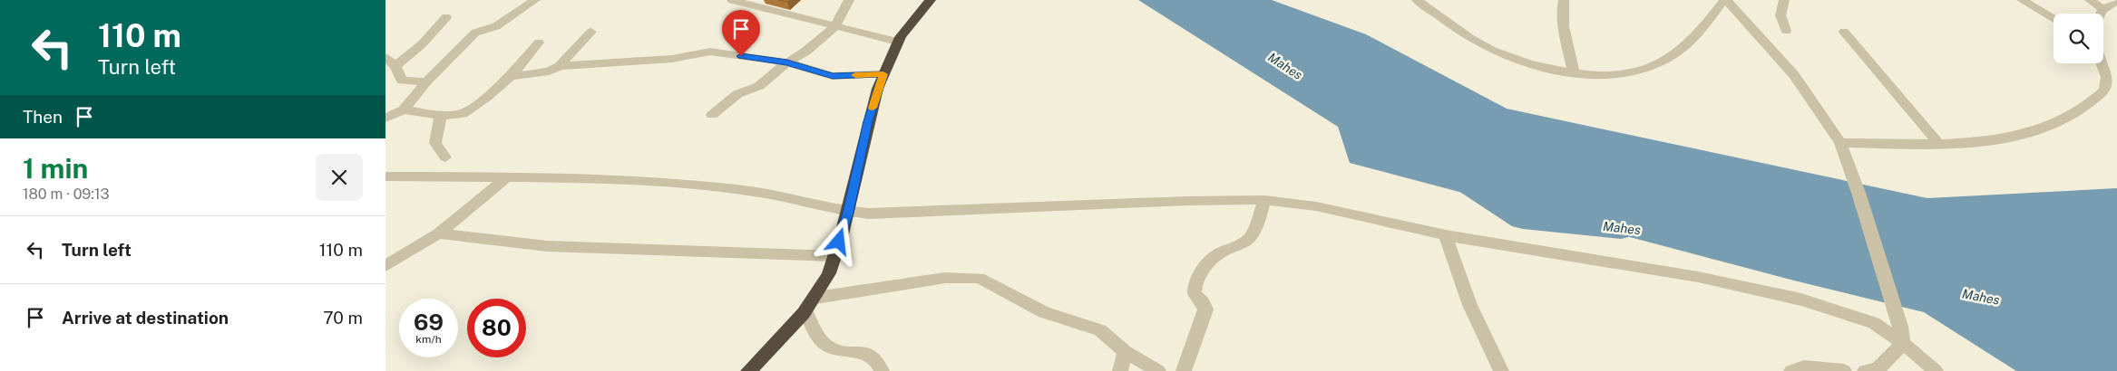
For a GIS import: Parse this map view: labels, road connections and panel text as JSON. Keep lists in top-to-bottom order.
{
  "water": ["Mahes"],
  "page": {
    "turn": ["110 m", "Turn left"],
    "then": "Then",
    "heading": ["1 min", "180 m · 09:13"],
    "list": [
      {
        "name": "Turn left",
        "value": "110 m"
      },
      {
        "name": "Arrive at destination",
        "value": "70 m"
      }
    ],
    "speed": "69 km/h",
    "limit": "80"
  }
}
